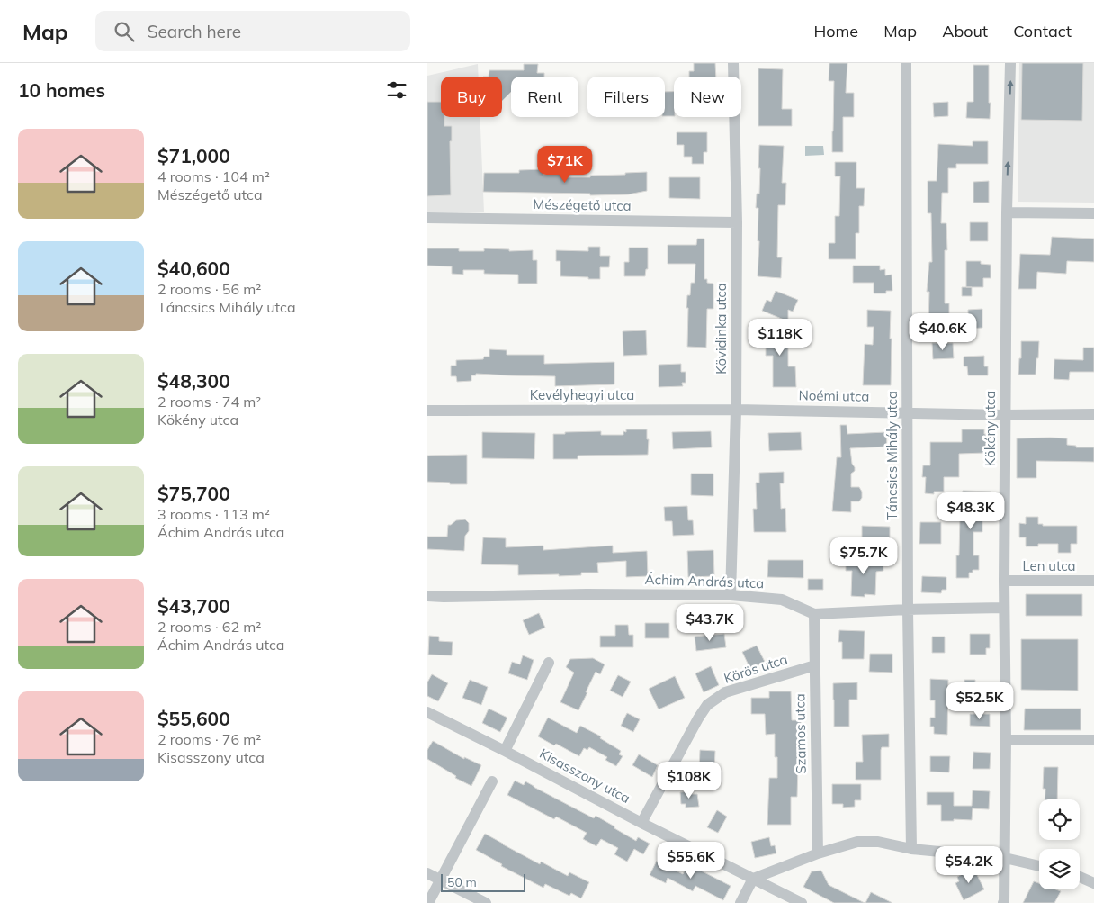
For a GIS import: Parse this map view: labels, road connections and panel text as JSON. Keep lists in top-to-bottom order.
{
  "streets": {
    "street": [
      "Mészégető utca",
      "Kövidinka utca",
      "Kevélyhegyi utca",
      "Noémi utca",
      "Kökény utca",
      "Táncsics Mihály utca",
      "Len utca",
      "Áchim András utca",
      "Körös utca",
      "Szamos utca",
      "Kisasszony utca"
    ]
  },
  "crossings": [
    ["Mészégető utca", "Kövidinka utca"],
    ["Kövidinka utca", "Kevélyhegyi utca"],
    ["Kövidinka utca", "Noémi utca"],
    ["Kövidinka utca", "Áchim András utca"],
    ["Kevélyhegyi utca", "Noémi utca"],
    ["Noémi utca", "Kökény utca"],
    ["Noémi utca", "Táncsics Mihály utca"],
    ["Kökény utca", "Len utca"],
    ["Kökény utca", "Áchim András utca"],
    ["Táncsics Mihály utca", "Áchim András utca"],
    ["Áchim András utca", "Szamos utca"],
    ["Körös utca", "Szamos utca"],
    ["Körös utca", "Kisasszony utca"]
  ],
  "scale_bar": "50 m",
  "page": {
    "header": "Map",
    "search": "Search here",
    "nav": [
      "Home",
      "Map",
      "About",
      "Contact"
    ],
    "heading": "10 homes",
    "chip": [
      "Buy",
      "Rent",
      "Filters",
      "New"
    ],
    "list": [
      {
        "name": "$71,000",
        "note": "4 rooms · 104 m² · Mészégető utca"
      },
      {
        "name": "$40,600",
        "note": "2 rooms · 56 m² · Táncsics Mihály utca"
      },
      {
        "name": "$48,300",
        "note": "2 rooms · 74 m² · Kökény utca"
      },
      {
        "name": "$75,700",
        "note": "3 rooms · 113 m² · Áchim András utca"
      },
      {
        "name": "$43,700",
        "note": "2 rooms · 62 m² · Áchim András utca"
      },
      {
        "name": "$55,600",
        "note": "2 rooms · 76 m² · Kisasszony utca"
      }
    ],
    "price": [
      "$71K",
      "$40.6K",
      "$118K",
      "$48.3K",
      "$75.7K",
      "$43.7K",
      "$52.5K",
      "$108K",
      "$55.6K",
      "$54.2K"
    ],
    "scale": "50 m"
  }
}
